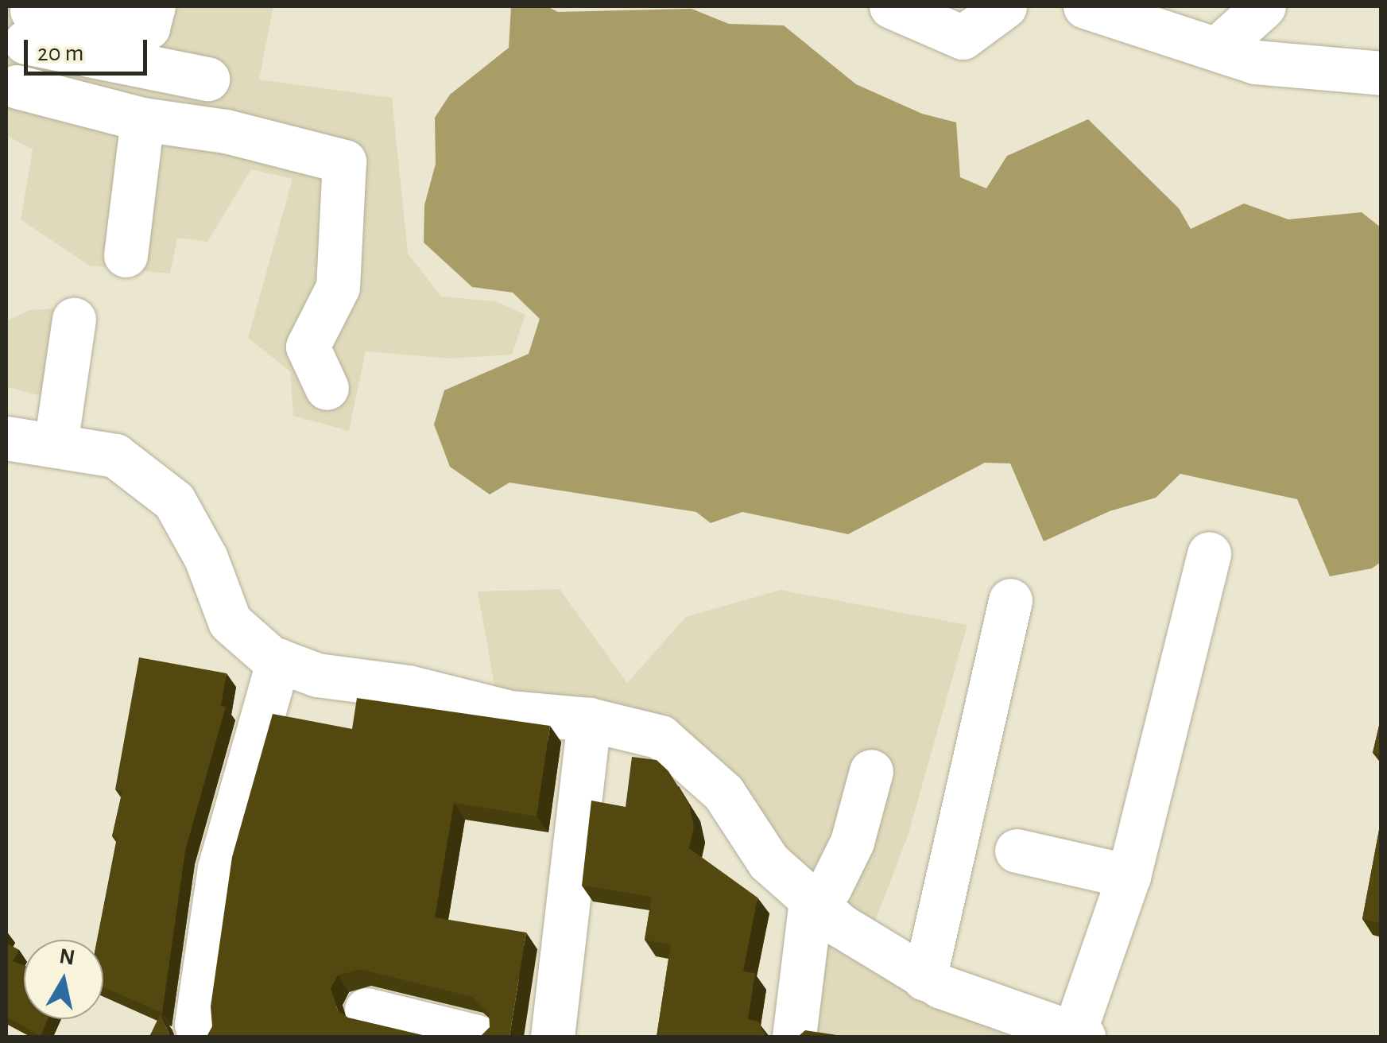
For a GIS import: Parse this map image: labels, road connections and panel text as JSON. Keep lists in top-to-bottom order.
{
  "scale_bar": "20 m",
  "north": "top"
}
